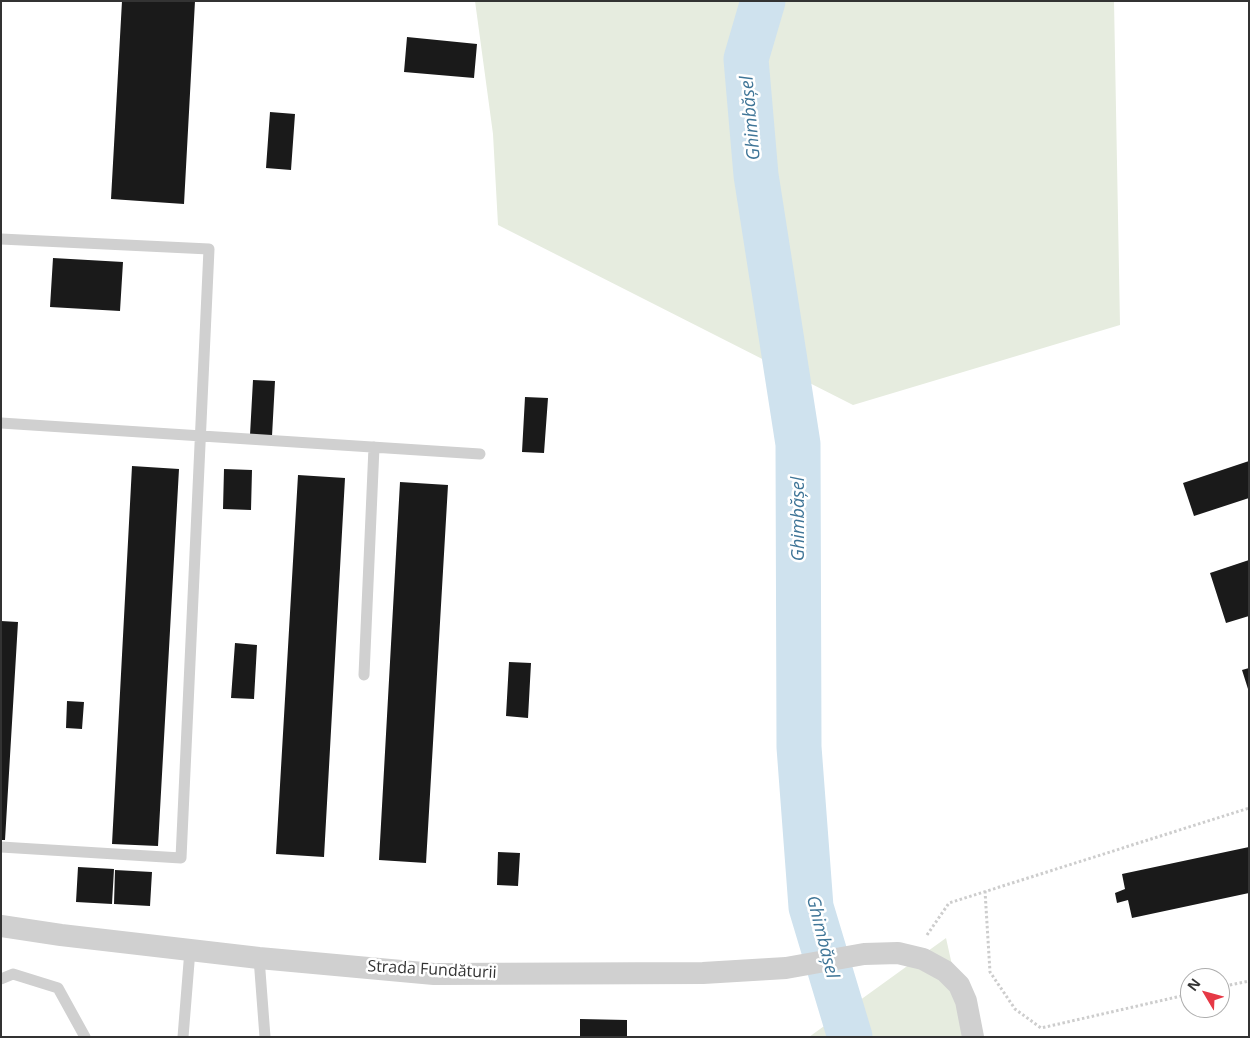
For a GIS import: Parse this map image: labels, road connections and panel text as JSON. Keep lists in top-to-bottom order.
{
  "streets": {
    "street": ["Strada Fundăturii"]
  },
  "water": ["Ghimbășel"],
  "north": "top left"
}
